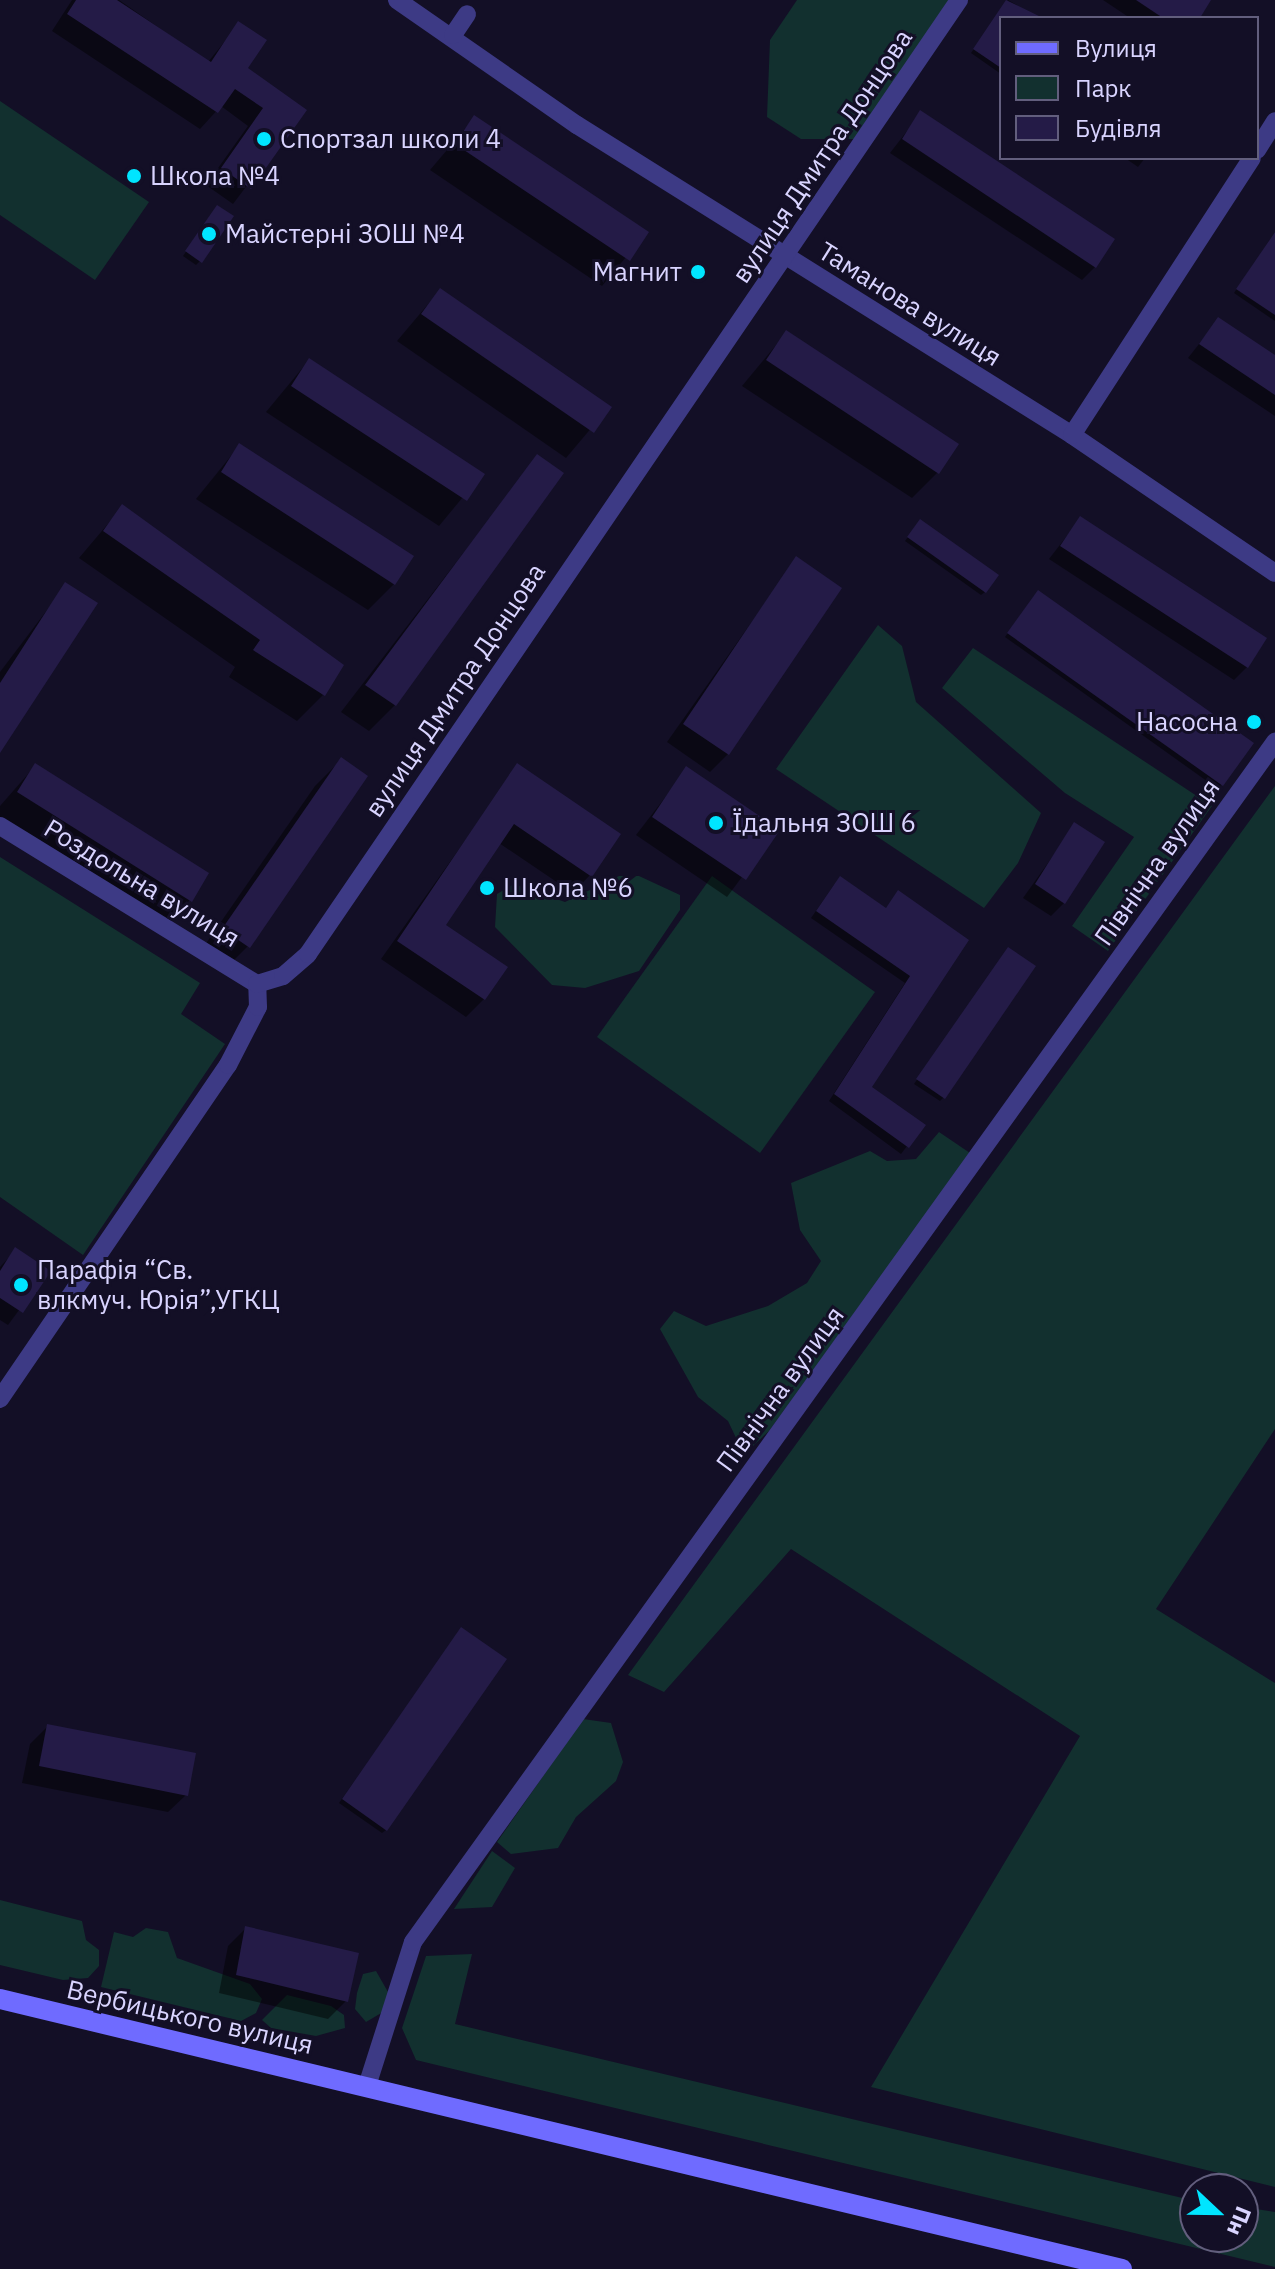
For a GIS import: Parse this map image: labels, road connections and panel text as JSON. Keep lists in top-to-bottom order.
{
  "streets": {
    "main road": ["Вербицького вулиця"],
    "street": [
      "вулиця Дмитра Донцова",
      "Таманова вулиця",
      "Північна вулиця",
      "Роздольна вулиця"
    ]
  },
  "crossings": [
    ["вулиця Дмитра Донцова", "Таманова вулиця"],
    ["вулиця Дмитра Донцова", "Роздольна вулиця"],
    ["Північна вулиця", "Вербицького вулиця"]
  ],
  "places": [
    "Спортзал школи 4",
    "Школа №4",
    "Майстерні ЗОШ №4",
    "Магнит",
    "Насосна",
    "Їдальня ЗОШ 6",
    "Школа №6",
    "Парафія “Св. влкмуч. Юрія”,УГКЦ"
  ],
  "legend": ["Вулиця", "Парк", "Будівля"],
  "north": "right"
}
